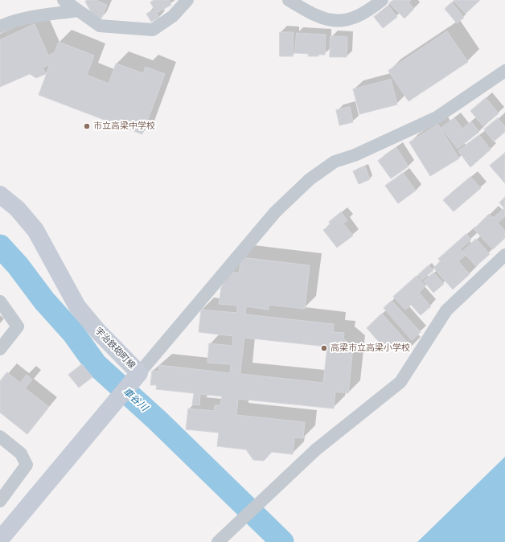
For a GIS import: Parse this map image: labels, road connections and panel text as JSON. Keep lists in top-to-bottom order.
{
  "streets": {
    "main road": ["宇治鉄砲町線"]
  },
  "water": ["車谷川"],
  "places": ["市立高梁中学校", "高梁市立高梁小学校"]
}
